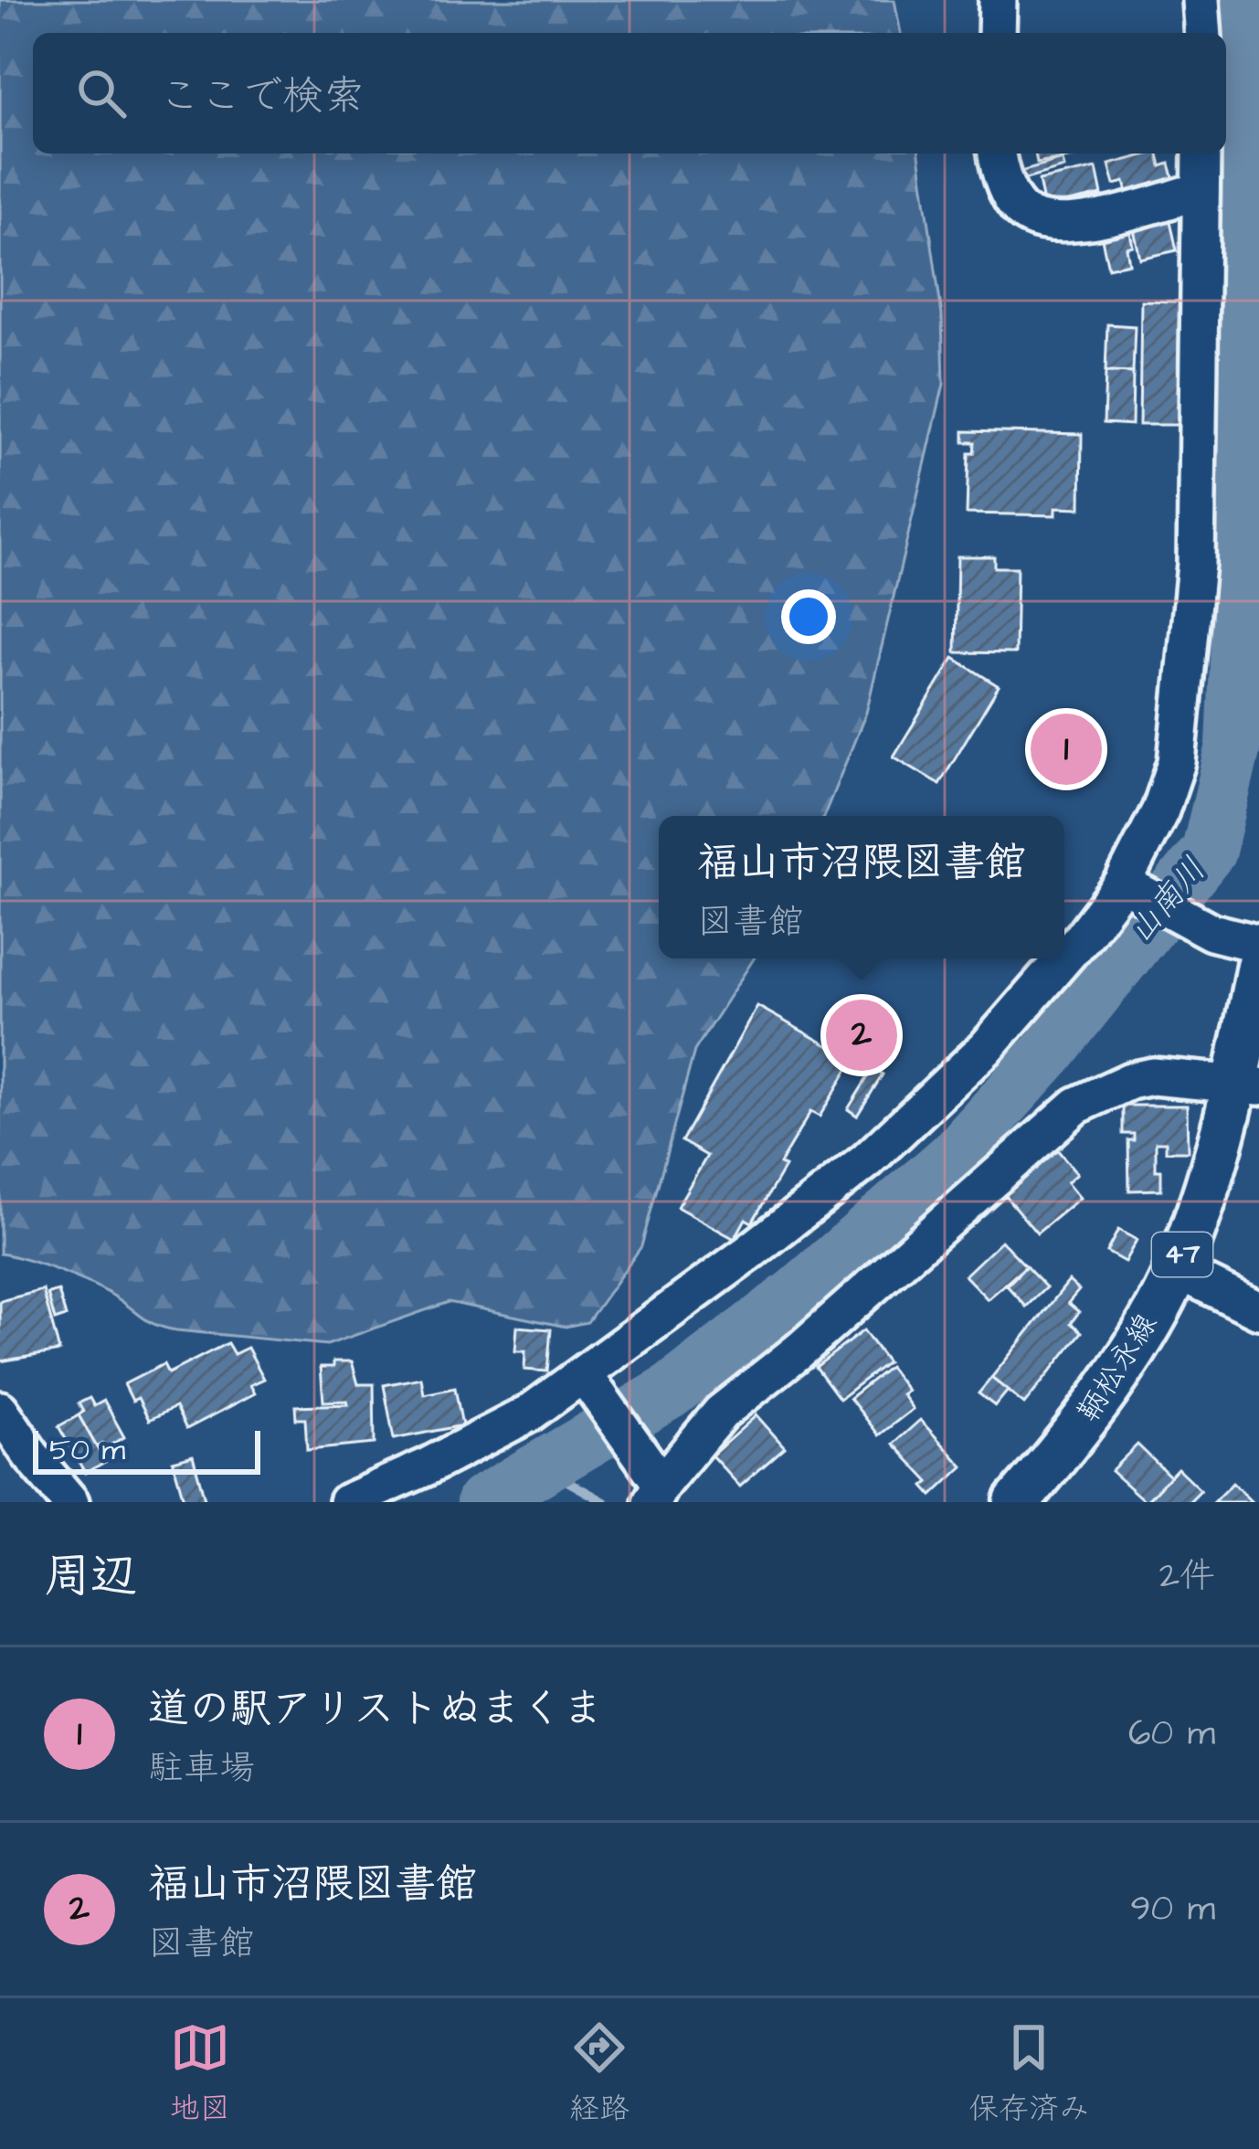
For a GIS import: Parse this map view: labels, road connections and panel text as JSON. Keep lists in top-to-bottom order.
{
  "streets": {
    "main road": ["47", "鞆松永線"]
  },
  "water": ["山南川"],
  "scale_bar": "50 m",
  "page": {
    "search": "ここで検索",
    "pins": ["1", "2"],
    "popup": ["福山市沼隈図書館", "図書館"],
    "scale": "50 m",
    "heading": ["周辺", "2件"],
    "list": [
      {
        "mark": "1",
        "name": "道の駅アリストぬまくま",
        "note": "駐車場",
        "value": "60 m"
      },
      {
        "mark": "2",
        "name": "福山市沼隈図書館",
        "note": "図書館",
        "value": "90 m"
      }
    ],
    "nav": ["地図", "経路", "保存済み"]
  }
}
